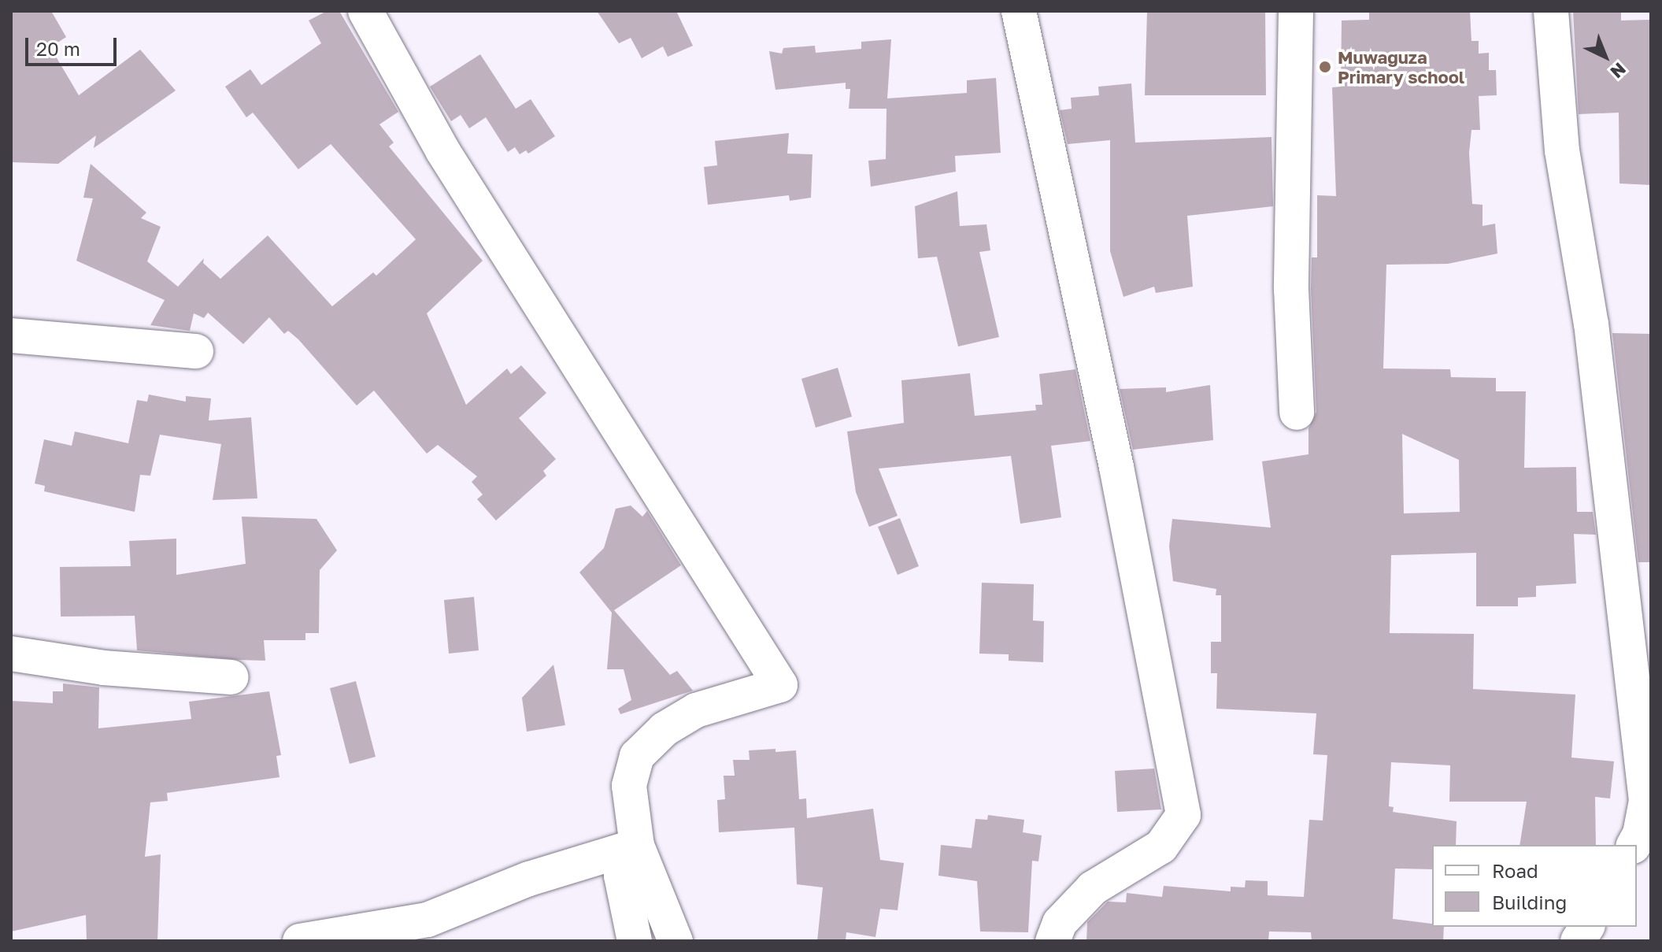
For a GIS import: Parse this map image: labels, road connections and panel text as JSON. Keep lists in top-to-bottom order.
{
  "places": ["Muwaguza Primary school"],
  "legend": ["Road", "Building"],
  "scale_bar": "20 m",
  "north": "bottom right"
}
